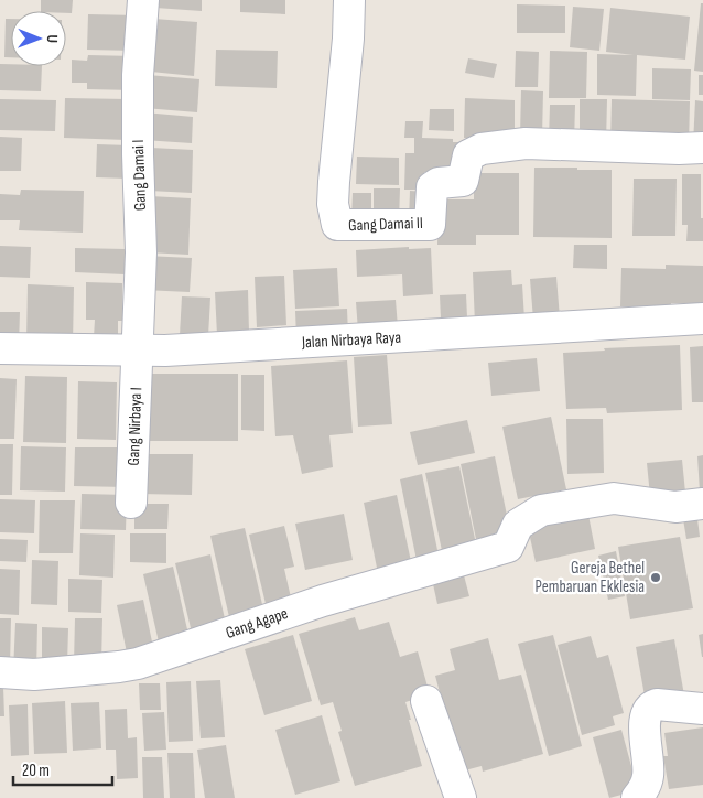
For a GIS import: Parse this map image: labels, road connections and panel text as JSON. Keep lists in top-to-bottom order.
{
  "streets": {
    "street": [
      "Gang Damai I",
      "Gang Damai II",
      "Jalan Nirbaya Raya",
      "Gang Nirbaya I",
      "Gang Agape"
    ]
  },
  "crossings": [
    ["Gang Damai I", "Jalan Nirbaya Raya"],
    ["Gang Damai I", "Gang Nirbaya I"],
    ["Jalan Nirbaya Raya", "Gang Nirbaya I"]
  ],
  "places": ["Gereja Bethel Pembaruan Ekklesia"],
  "scale_bar": "20 m",
  "north": "right"
}
